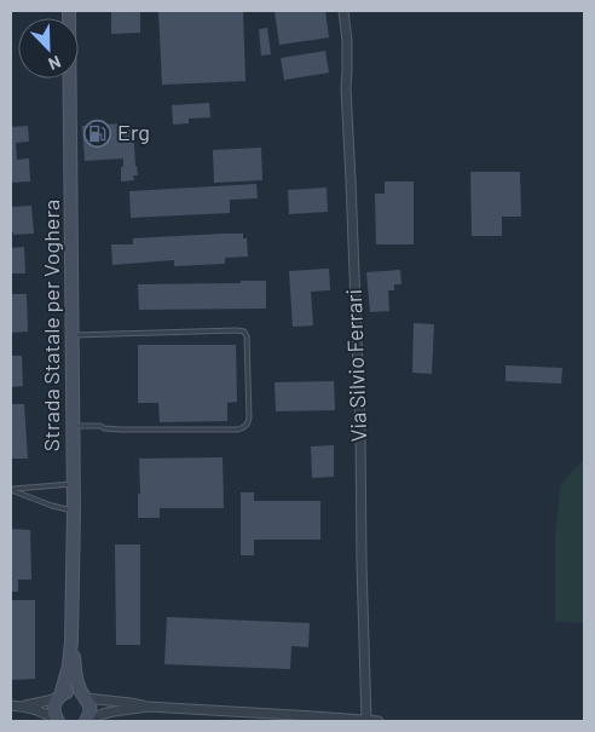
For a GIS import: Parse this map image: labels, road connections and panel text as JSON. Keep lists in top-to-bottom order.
{
  "streets": {
    "main road": ["Strada Statale per Voghera"],
    "street": ["Via Silvio Ferrari"]
  },
  "places": {
    "fuel station": ["Erg"]
  },
  "north": "bottom right"
}
